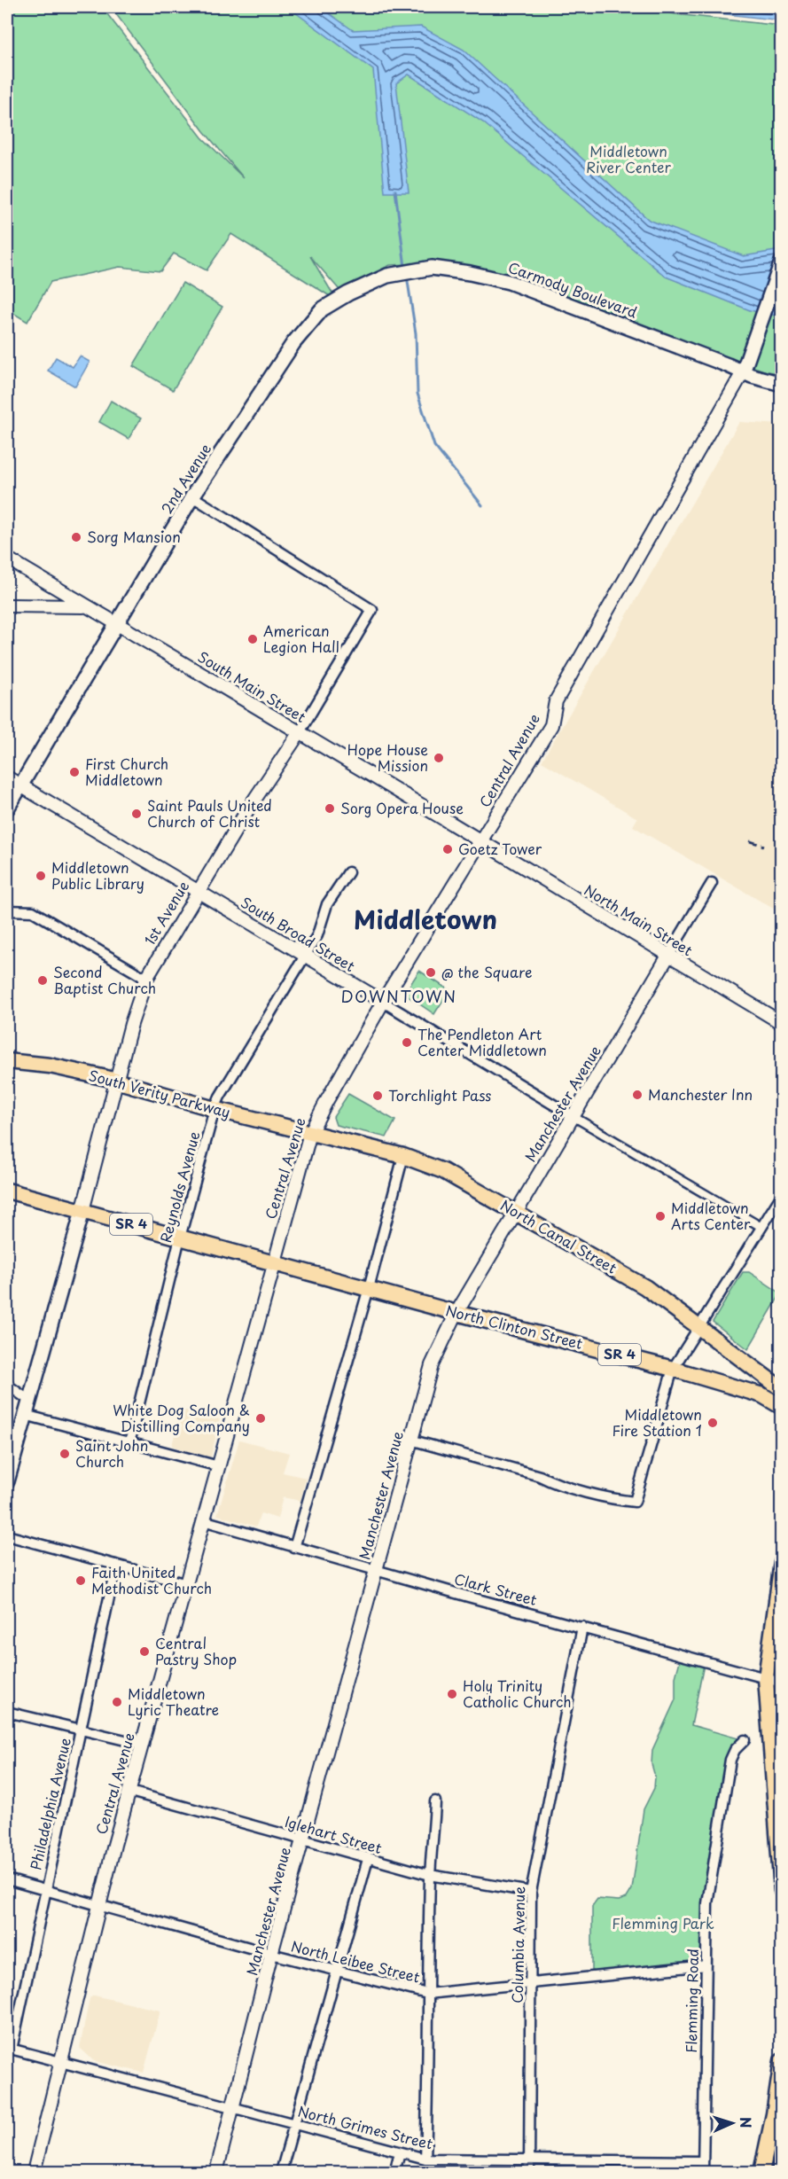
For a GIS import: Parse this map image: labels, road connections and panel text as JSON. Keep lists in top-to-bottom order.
{
  "streets": {
    "main road": [
      "Carmody Boulevard",
      "2nd Avenue",
      "Central Avenue",
      "1st Avenue",
      "South Verity Parkway",
      "SR 4",
      "North Canal Street",
      "North Clinton Street"
    ],
    "street": [
      "South Main Street",
      "North Main Street",
      "South Broad Street",
      "Manchester Avenue",
      "Reynolds Avenue",
      "Clark Street",
      "Philadelphia Avenue",
      "Iglehart Street",
      "Columbia Avenue",
      "North Leibee Street",
      "Flemming Road",
      "North Grimes Street"
    ]
  },
  "crossings": [
    ["Carmody Boulevard", "2nd Avenue"],
    ["Carmody Boulevard", "Central Avenue"],
    ["2nd Avenue", "South Main Street"],
    ["2nd Avenue", "1st Avenue"],
    ["2nd Avenue", "South Broad Street"],
    ["South Main Street", "Central Avenue"],
    ["South Main Street", "1st Avenue"],
    ["South Main Street", "North Main Street"],
    ["Central Avenue", "North Main Street"],
    ["Central Avenue", "South Broad Street"],
    ["Central Avenue", "South Verity Parkway"],
    ["Central Avenue", "SR 4"],
    ["Central Avenue", "North Canal Street"],
    ["Central Avenue", "North Clinton Street"],
    ["Central Avenue", "Clark Street"],
    ["Central Avenue", "Iglehart Street"],
    ["Central Avenue", "North Leibee Street"],
    ["Central Avenue", "North Grimes Street"],
    ["1st Avenue", "South Broad Street"],
    ["1st Avenue", "South Verity Parkway"],
    ["1st Avenue", "SR 4"],
    ["North Main Street", "Manchester Avenue"],
    ["South Broad Street", "Manchester Avenue"],
    ["South Broad Street", "Reynolds Avenue"],
    ["South Verity Parkway", "Reynolds Avenue"],
    ["South Verity Parkway", "North Canal Street"],
    ["Manchester Avenue", "North Canal Street"],
    ["Manchester Avenue", "North Clinton Street"],
    ["Manchester Avenue", "Clark Street"],
    ["Manchester Avenue", "Iglehart Street"],
    ["Manchester Avenue", "North Leibee Street"],
    ["Manchester Avenue", "North Grimes Street"],
    ["Reynolds Avenue", "SR 4"],
    ["SR 4", "North Clinton Street"],
    ["Clark Street", "Columbia Avenue"],
    ["Philadelphia Avenue", "North Leibee Street"],
    ["Philadelphia Avenue", "North Grimes Street"],
    ["Iglehart Street", "Columbia Avenue"],
    ["Columbia Avenue", "North Leibee Street"],
    ["Columbia Avenue", "North Grimes Street"],
    ["North Leibee Street", "Flemming Road"],
    ["Flemming Road", "North Grimes Street"]
  ],
  "districts": ["Middletown", "DOWNTOWN"],
  "parks": ["Middletown River Center", "Flemming Park"],
  "places": [
    "Sorg Mansion",
    "American Legion Hall",
    "Hope House Mission",
    "First Church Middletown",
    "Sorg Opera House",
    "Saint Pauls United Church of Christ",
    "Goetz Tower",
    "Middletown Public Library",
    "@ the Square",
    "Second Baptist Church",
    "The Pendleton Art Center Middletown",
    "Manchester Inn",
    "Torchlight Pass",
    "Middletown Arts Center",
    "White Dog Saloon & Distilling Company",
    "Middletown Fire Station 1",
    "Saint John Church",
    "Faith United Methodist Church",
    "Central Pastry Shop",
    "Holy Trinity Catholic Church",
    "Middletown Lyric Theatre"
  ],
  "north": "right"
}
